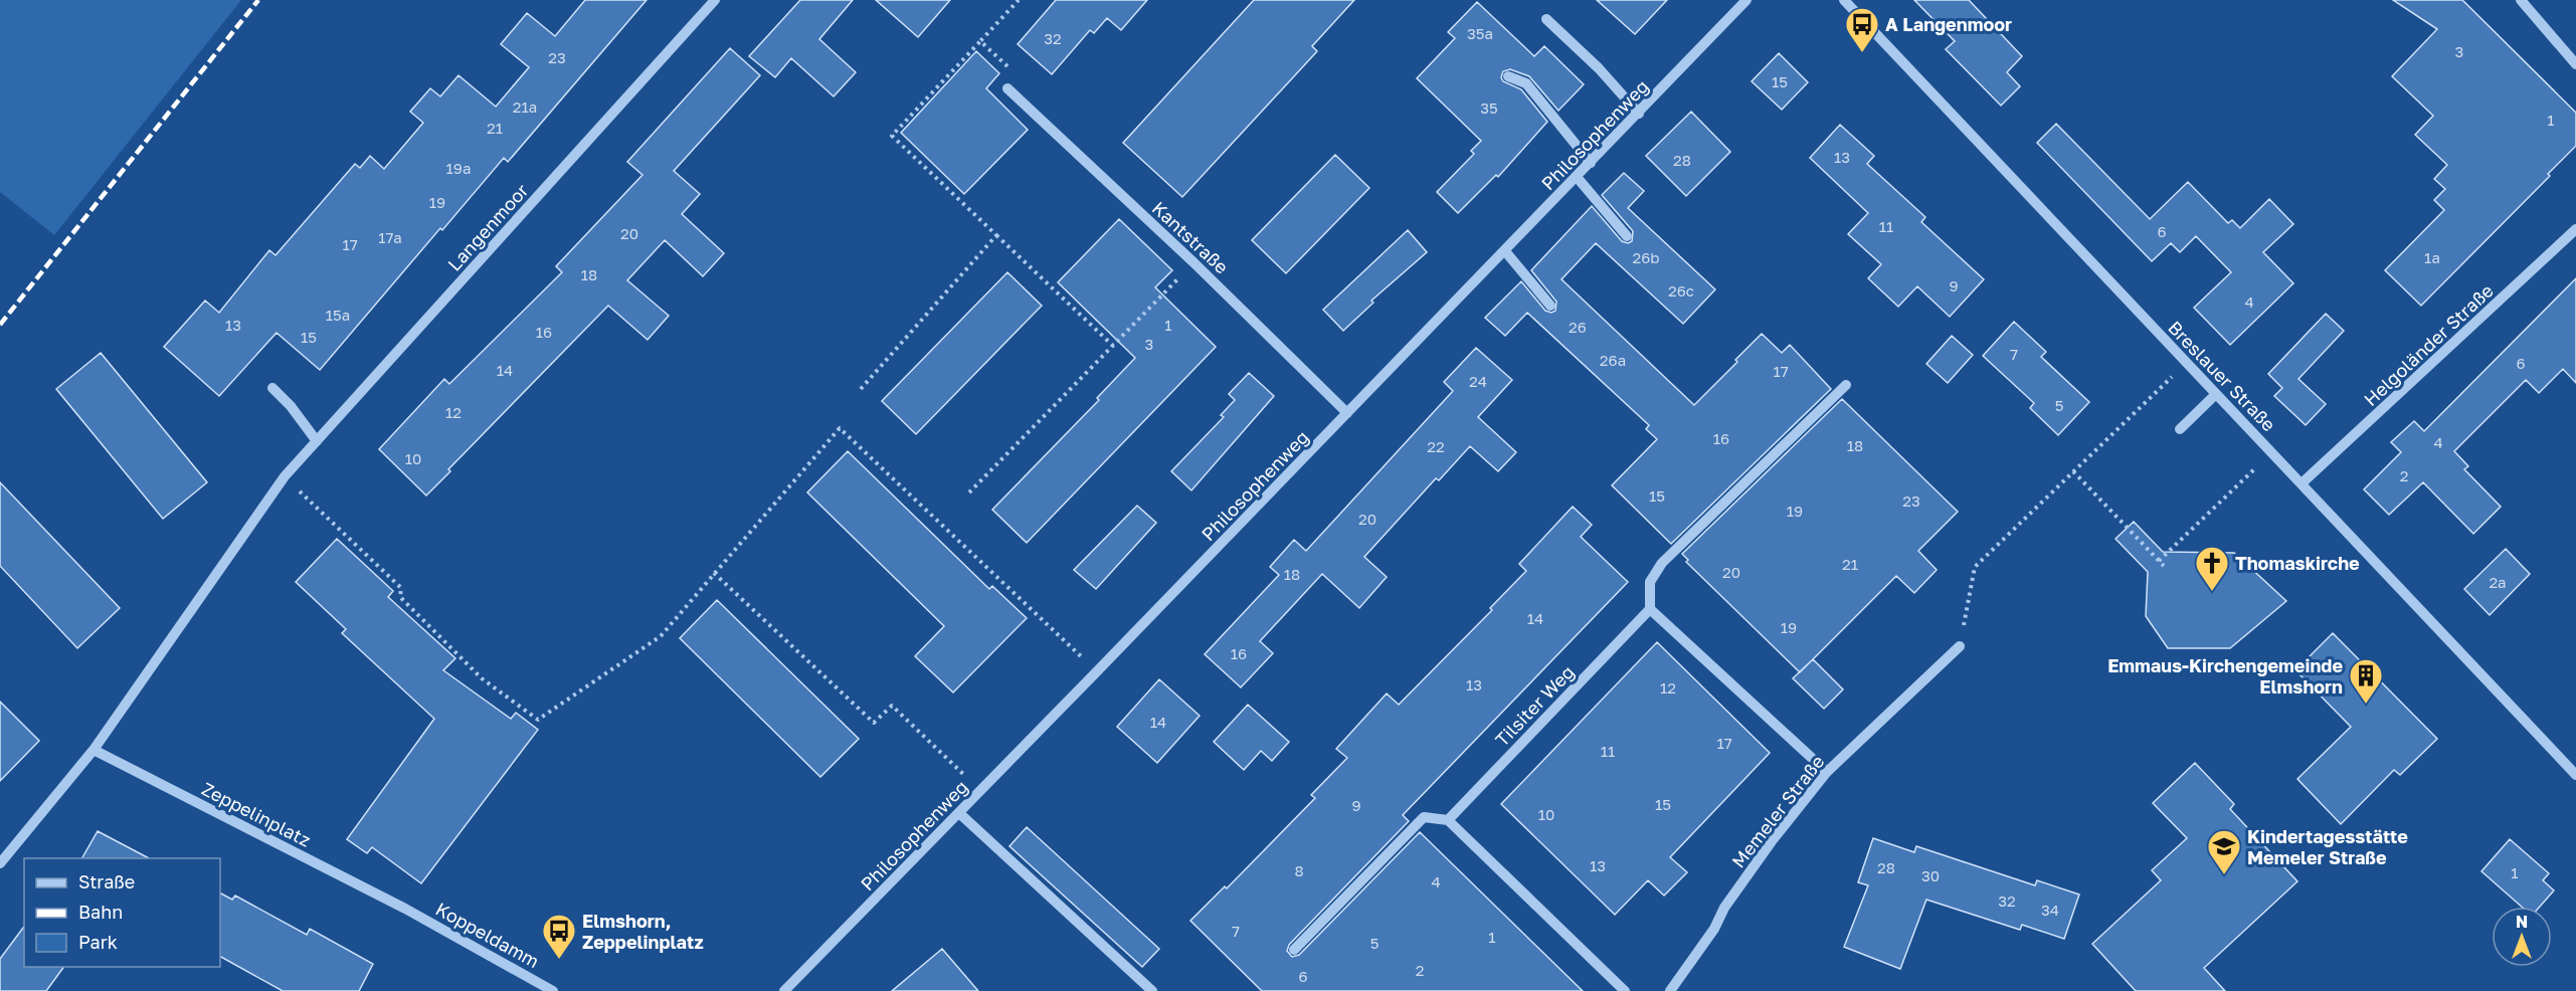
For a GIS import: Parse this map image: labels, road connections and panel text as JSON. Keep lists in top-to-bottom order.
{
  "streets": {
    "street": [
      "Philosophenweg",
      "Langenmoor",
      "Kantstraße",
      "Helgoländer Straße",
      "Breslauer Straße",
      "Tilsiter Weg",
      "Memeler Straße",
      "Zeppelinplatz",
      "Koppeldamm"
    ]
  },
  "crossings": [
    ["Philosophenweg", "Kantstraße"],
    ["Helgoländer Straße", "Breslauer Straße"],
    ["Zeppelinplatz", "Koppeldamm"]
  ],
  "places": {
    "bus stop": ["A Langenmoor", "Elmshorn, Zeppelinplatz"],
    "church": ["Thomaskirche"],
    "building": ["Emmaus-Kirchengemeinde Elmshorn"],
    "school or university": ["Kindertagesstätte Memeler Straße"]
  },
  "house_numbers": [
    "35a",
    "32",
    "3",
    "23",
    "15",
    "21a",
    "35",
    "1",
    "21",
    "13",
    "28",
    "19a",
    "19",
    "11",
    "6",
    "20",
    "17a",
    "17",
    "26b",
    "1a",
    "18",
    "9",
    "26c",
    "4",
    "15a",
    "13",
    "1",
    "26",
    "16",
    "15",
    "3",
    "7",
    "26a",
    "6",
    "14",
    "17",
    "24",
    "5",
    "12",
    "16",
    "4",
    "18",
    "22",
    "10",
    "2",
    "15",
    "23",
    "19",
    "20",
    "21",
    "20",
    "18",
    "2a",
    "14",
    "19",
    "16",
    "13",
    "12",
    "14",
    "17",
    "11",
    "15",
    "9",
    "10",
    "13",
    "28",
    "8",
    "1",
    "30",
    "4",
    "32",
    "34",
    "7",
    "1",
    "5",
    "2",
    "6"
  ],
  "legend": ["Straße", "Bahn", "Park"],
  "north": "top"
}
